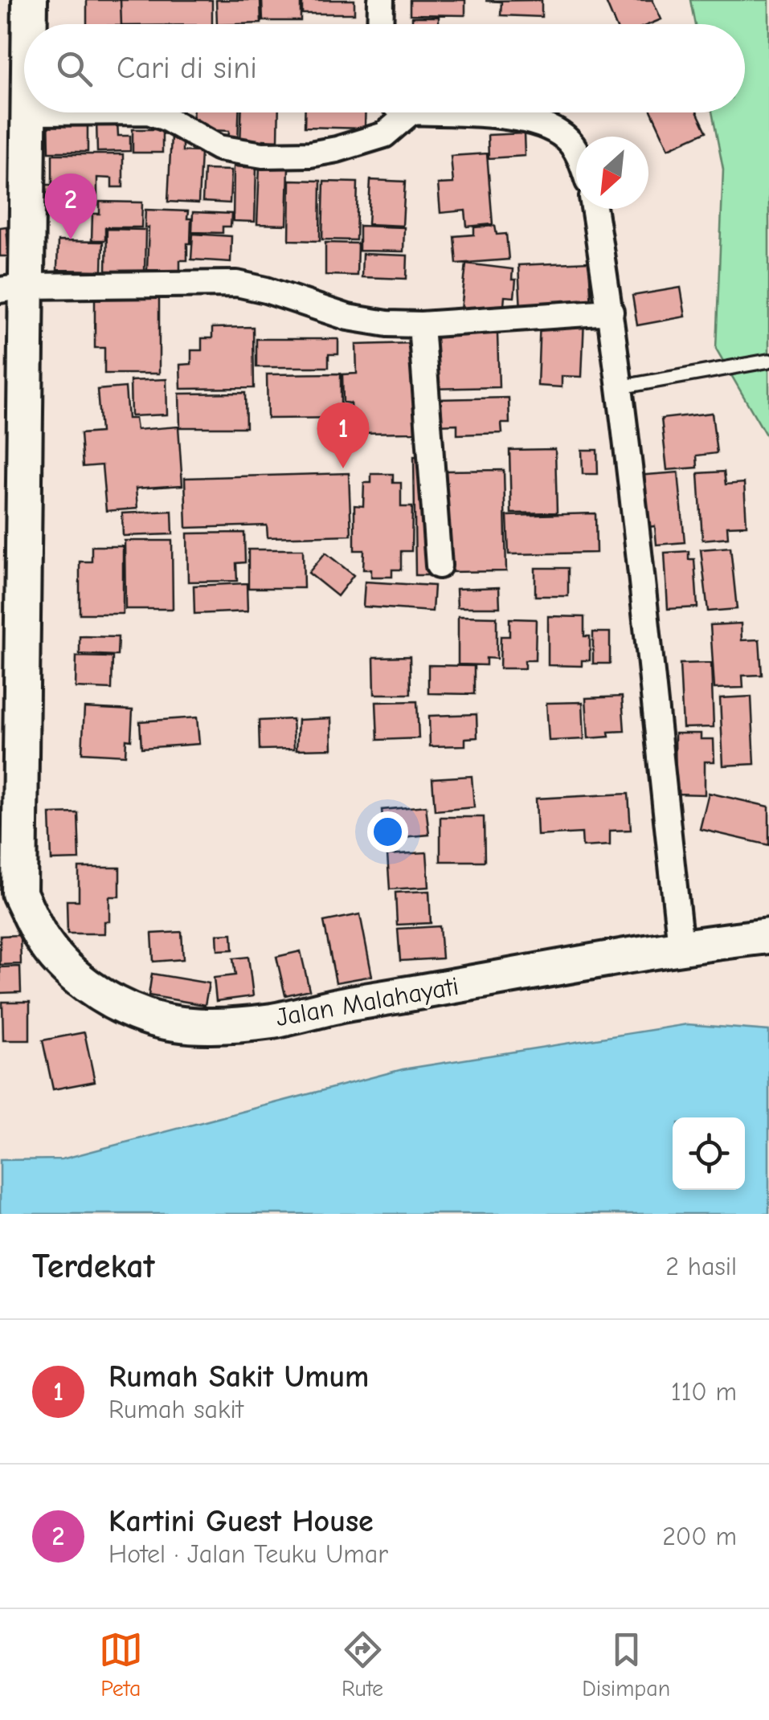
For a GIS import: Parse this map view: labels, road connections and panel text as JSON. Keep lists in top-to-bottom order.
{
  "streets": {
    "main road": ["Jalan Malahayati"]
  },
  "north": "bottom left",
  "page": {
    "search": "Cari di sini",
    "pins": ["2", "1"],
    "heading": ["Terdekat", "2 hasil"],
    "list": [
      {
        "mark": "1",
        "name": "Rumah Sakit Umum",
        "note": "Rumah sakit",
        "value": "110 m"
      },
      {
        "mark": "2",
        "name": "Kartini Guest House",
        "note": "Hotel · Jalan Teuku Umar",
        "value": "200 m"
      }
    ],
    "nav": ["Peta", "Rute", "Disimpan"]
  }
}
